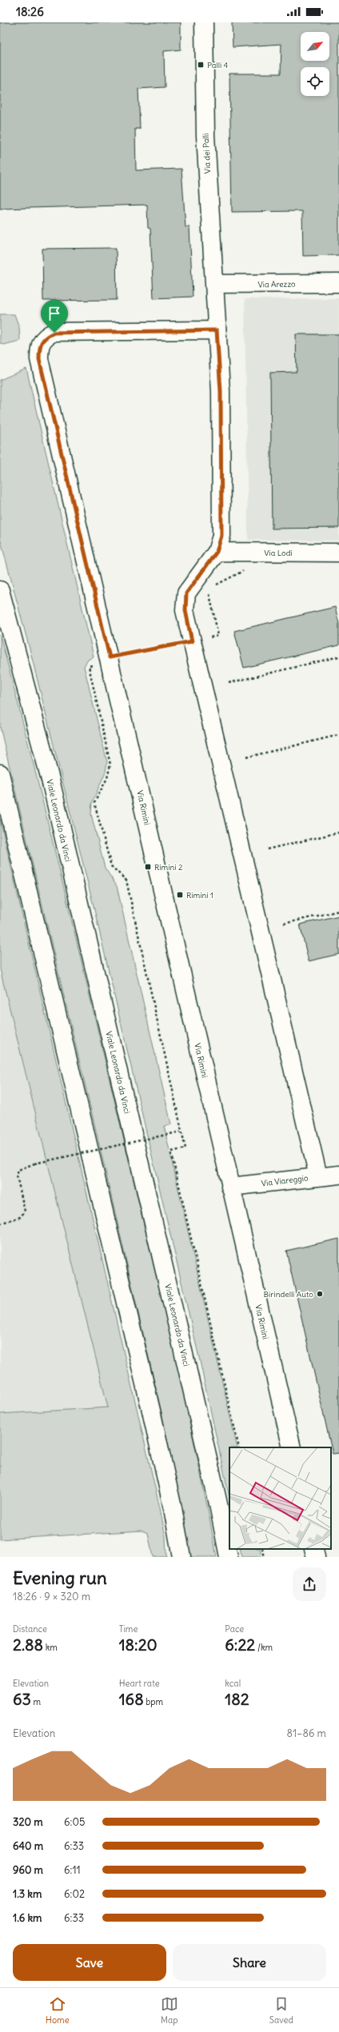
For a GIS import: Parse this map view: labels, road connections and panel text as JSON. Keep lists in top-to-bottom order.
{
  "streets": {
    "main road": [
      "Via dei Palli",
      "Via Arezzo",
      "Via Lodi",
      "Via Rimini",
      "Viale Leonardo da Vinci",
      "Via Viareggio"
    ]
  },
  "crossings": [
    ["Via dei Palli", "Via Arezzo"],
    ["Via dei Palli", "Via Lodi"],
    ["Via dei Palli", "Via Rimini"],
    ["Via dei Palli", "Via Viareggio"],
    ["Via Rimini", "Via Viareggio"]
  ],
  "places": {
    "transit": ["Palli 4", "Rimini 2", "Rimini 1"],
    "other": ["Birindelli Auto"]
  },
  "north": "top right",
  "page": {
    "status": "18:26",
    "heading": ["Evening run", "18:26 · 9 × 320 m"],
    "stats": [
      ["Distance", "2.88 km"],
      ["Time", "18:20"],
      ["Pace", "6:22 /km"],
      ["Elevation", "63 m"],
      ["Heart rate", "168 bpm"],
      ["kcal", "182"]
    ],
    "chart": ["Elevation", "81–86 m"],
    "list": [
      {
        "name": "320 m",
        "note": "6:05"
      },
      {
        "name": "640 m",
        "note": "6:33"
      },
      {
        "name": "960 m",
        "note": "6:11"
      },
      {
        "name": "1.3 km",
        "note": "6:02"
      },
      {
        "name": "1.6 km",
        "note": "6:33"
      }
    ],
    "buttons": ["Save", "Share"],
    "tabs": ["Home", "Map", "Saved"]
  }
}
